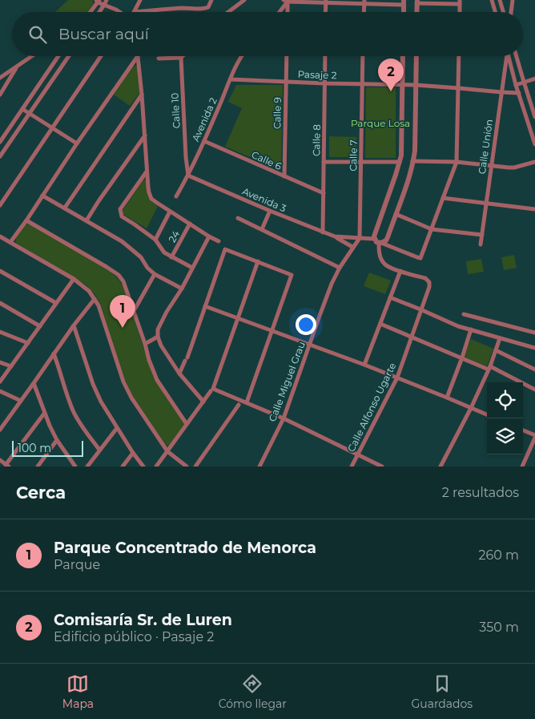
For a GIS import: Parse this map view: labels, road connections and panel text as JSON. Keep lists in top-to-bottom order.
{
  "streets": {
    "street": [
      "Pasaje 2",
      "Calle 10",
      "Calle 9",
      "Avenida 2",
      "Calle 8",
      "Calle Unión",
      "Calle 7",
      "Calle 6",
      "Avenida 3",
      "24",
      "Calle Miguel Grau",
      "Calle Alfonso Ugarte"
    ]
  },
  "crossings": [
    ["Pasaje 2", "Calle 9"],
    ["Pasaje 2", "Avenida 2"],
    ["Pasaje 2", "Calle 8"],
    ["Pasaje 2", "Calle Unión"],
    ["Pasaje 2", "Calle 7"],
    ["Calle 10", "Avenida 2"],
    ["Calle 10", "Avenida 3"],
    ["Calle 9", "Calle 6"],
    ["Avenida 2", "Calle 6"],
    ["Avenida 2", "Avenida 3"],
    ["Calle 8", "Calle 6"],
    ["Calle 8", "Avenida 3"],
    ["Calle 7", "Avenida 3"],
    ["Calle 7", "Calle Miguel Grau"],
    ["Avenida 3", "Calle Miguel Grau"]
  ],
  "parks": ["Parque Losa"],
  "scale_bar": "100 m",
  "page": {
    "search": "Buscar aquí",
    "pins": ["2", "1"],
    "scale": "100 m",
    "heading": ["Cerca", "2 resultados"],
    "list": [
      {
        "mark": "1",
        "name": "Parque Concentrado de Menorca",
        "note": "Parque",
        "value": "260 m"
      },
      {
        "mark": "2",
        "name": "Comisaría Sr. de Luren",
        "note": "Edificio público · Pasaje 2",
        "value": "350 m"
      }
    ],
    "nav": ["Mapa", "Cómo llegar", "Guardados"]
  }
}
